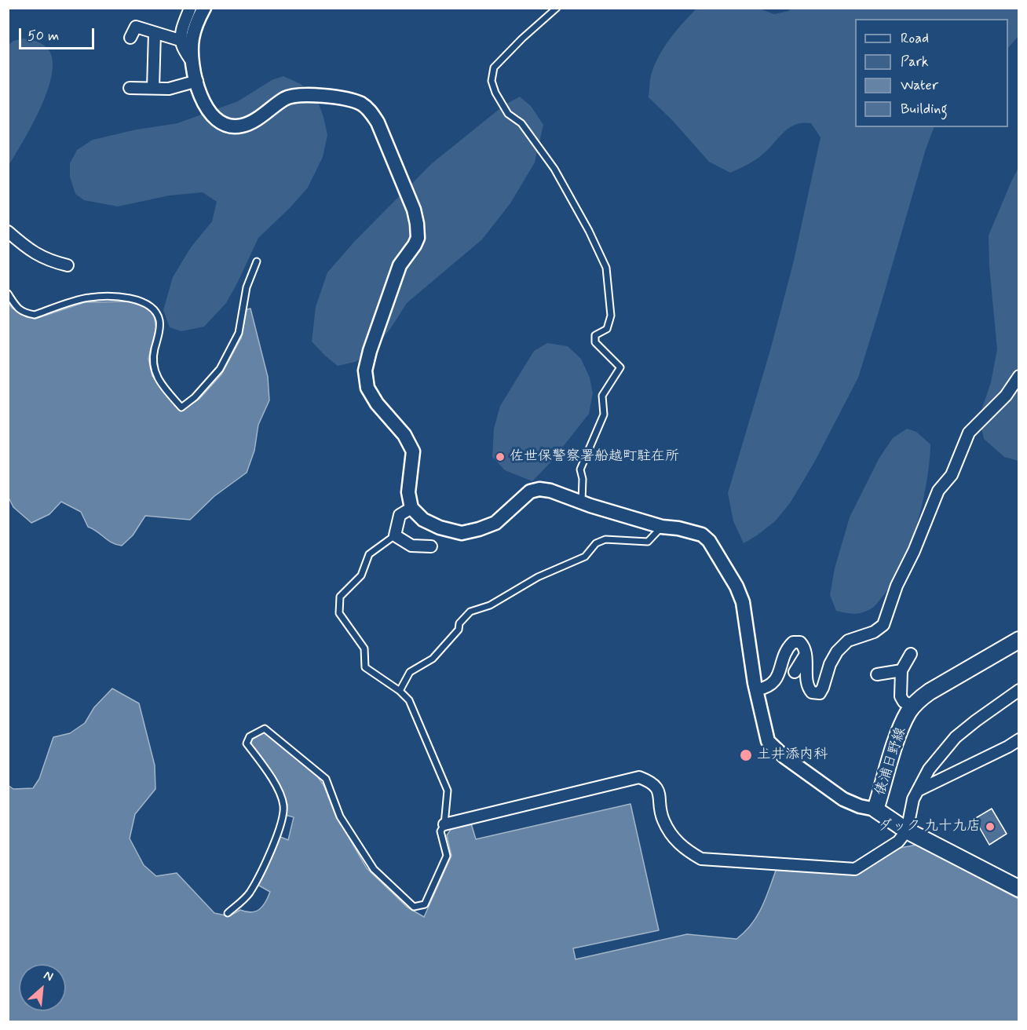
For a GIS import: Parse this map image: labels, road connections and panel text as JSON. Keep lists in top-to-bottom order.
{
  "streets": {
    "main road": ["俵浦日野線"]
  },
  "places": ["佐世保警察署船越町駐在所", "土井添内科", "ダック 九十九店"],
  "legend": [
    "Road",
    "Park",
    "Water",
    "Building"
  ],
  "scale_bar": "50 m",
  "north": "top right"
}
